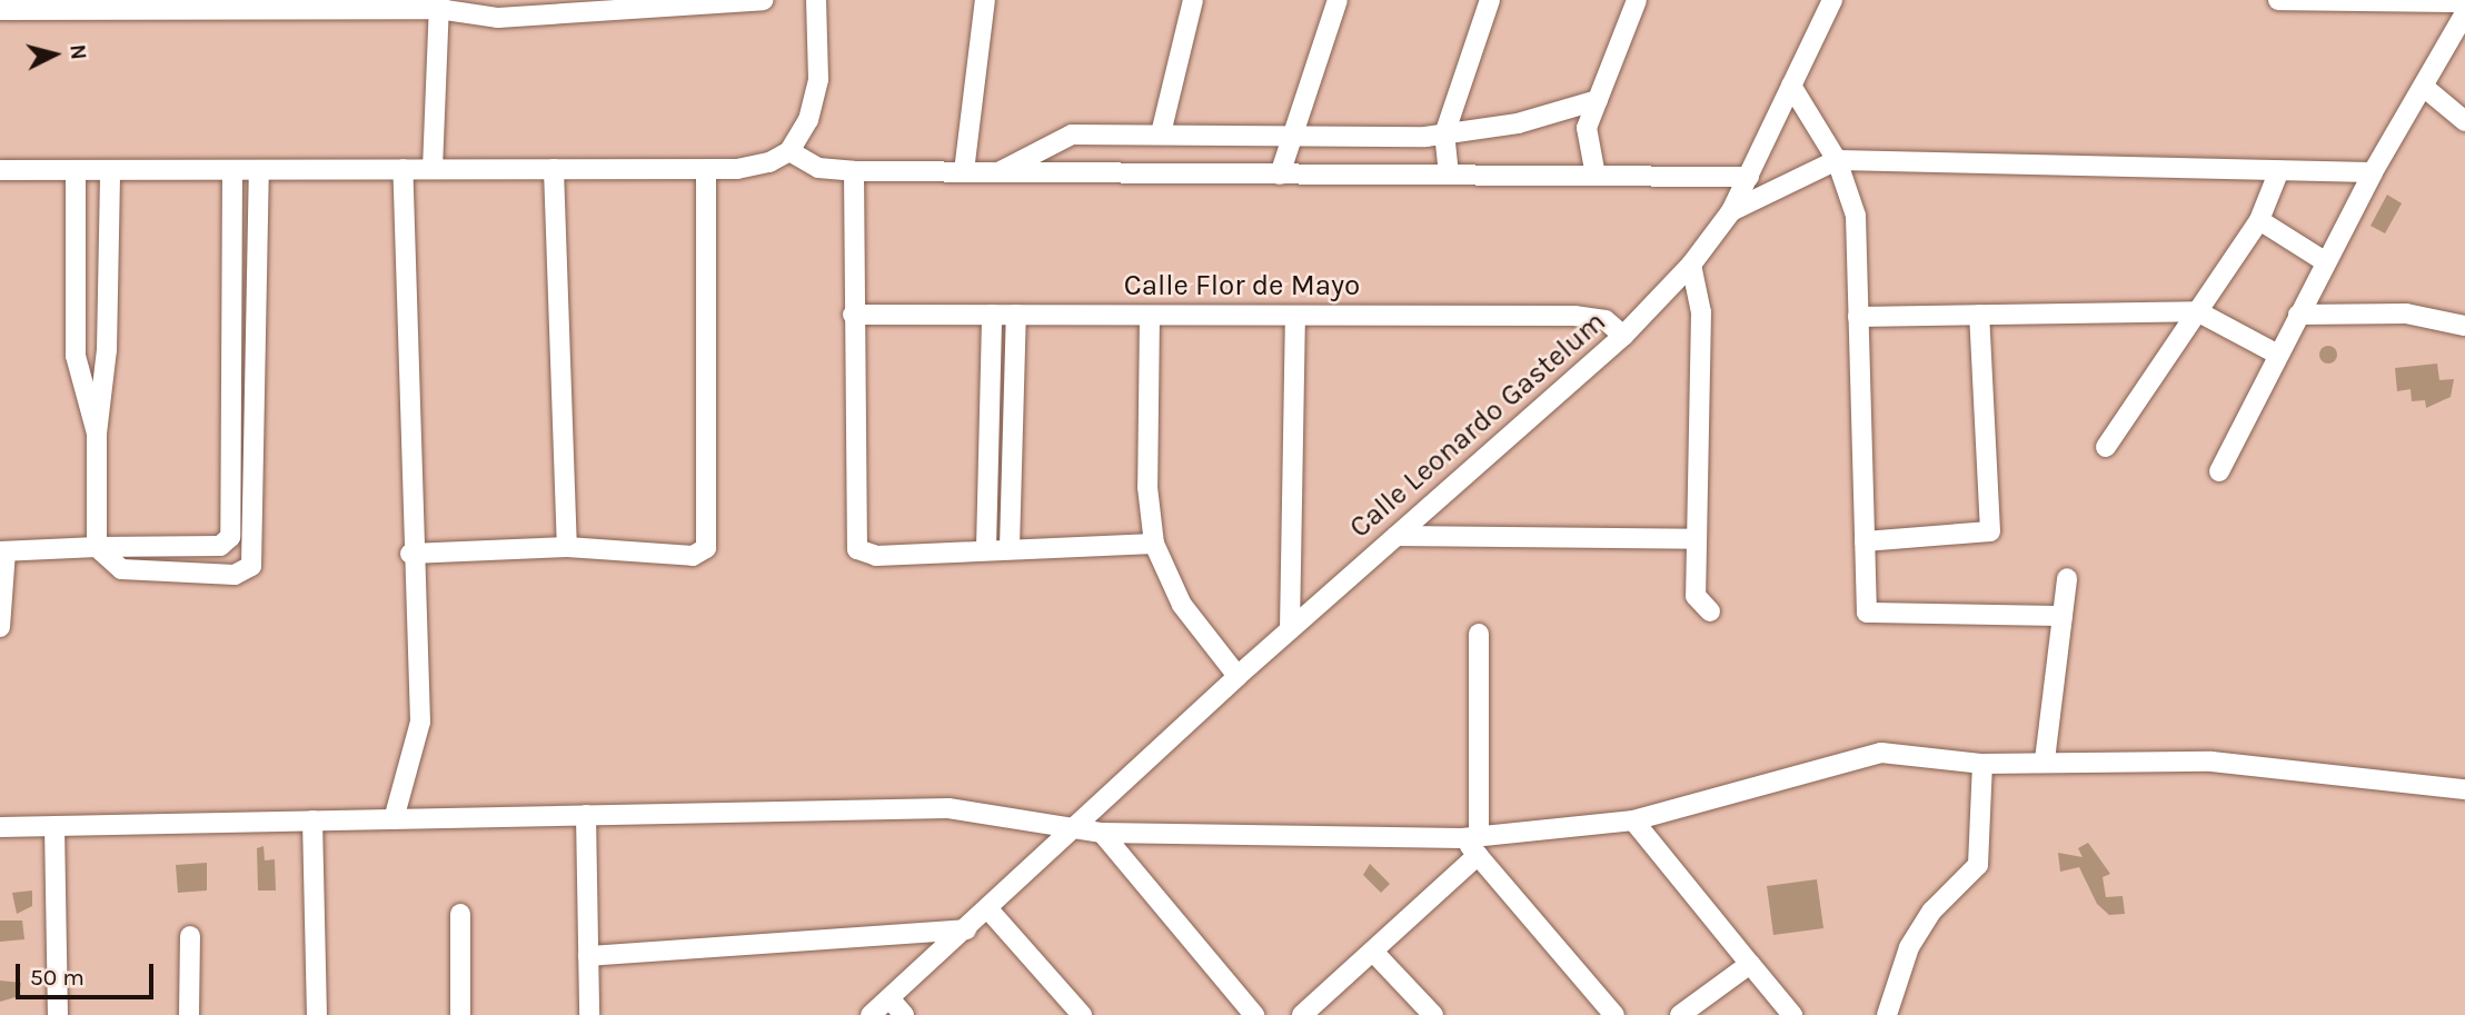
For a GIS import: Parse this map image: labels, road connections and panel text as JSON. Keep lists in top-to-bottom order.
{
  "streets": {
    "street": ["Calle Flor de Mayo", "Calle Leonardo Gastelum"]
  },
  "crossings": [
    ["Calle Flor de Mayo", "Calle Leonardo Gastelum"]
  ],
  "scale_bar": "50 m",
  "north": "right"
}
